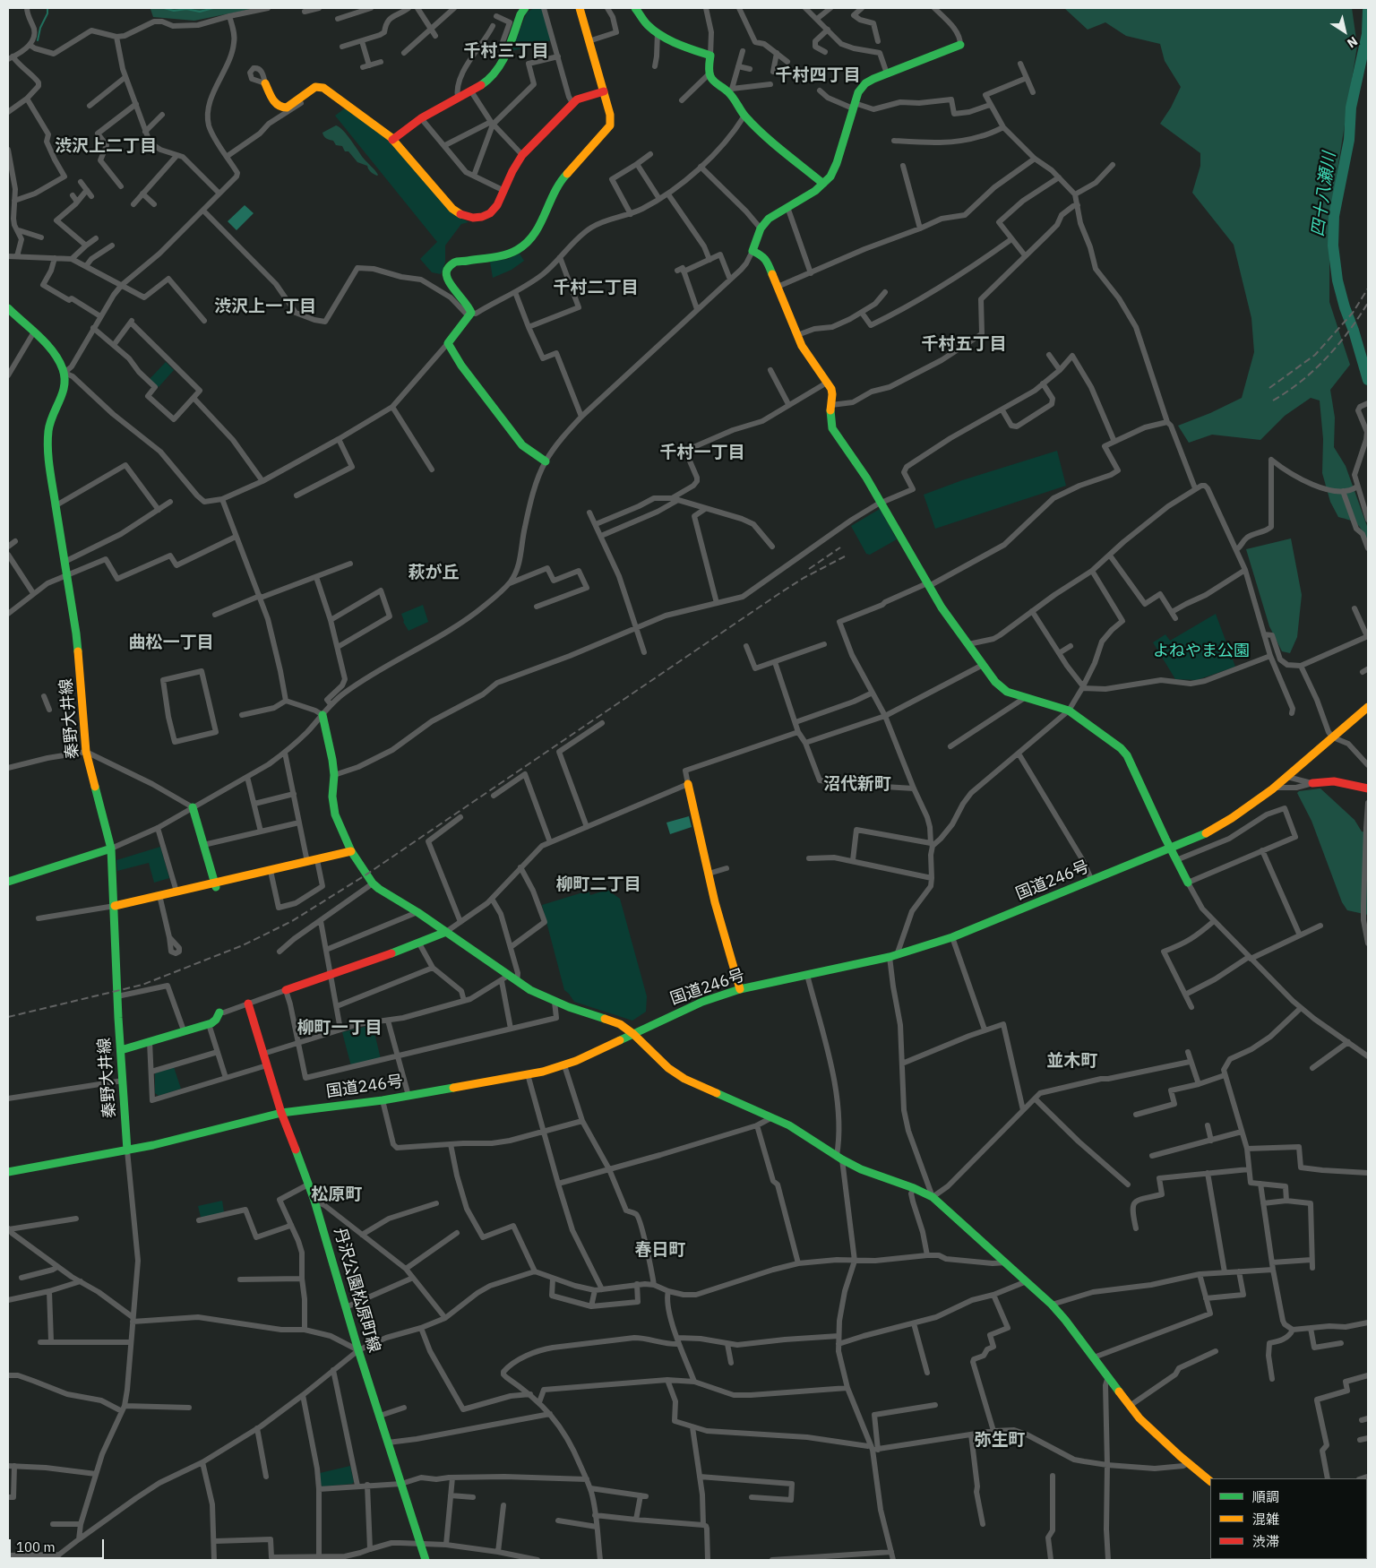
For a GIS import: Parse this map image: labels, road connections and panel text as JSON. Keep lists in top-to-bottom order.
{
  "streets": {
    "main road": ["秦野大井線", "国道246号", "丹沢公園松原町線"]
  },
  "crossings": [
    ["秦野大井線", "国道246号"],
    ["国道246号", "丹沢公園松原町線"]
  ],
  "districts": [
    "千村三丁目",
    "千村四丁目",
    "渋沢上二丁目",
    "千村二丁目",
    "渋沢上一丁目",
    "千村五丁目",
    "千村一丁目",
    "萩が丘",
    "曲松一丁目",
    "沼代新町",
    "柳町二丁目",
    "柳町一丁目",
    "並木町",
    "松原町",
    "春日町",
    "弥生町"
  ],
  "water": ["四十八瀬川"],
  "parks": ["よねやま公園"],
  "legend": ["順調", "混雑", "渋滞"],
  "scale_bar": "100 m",
  "north": "bottom right"
}
